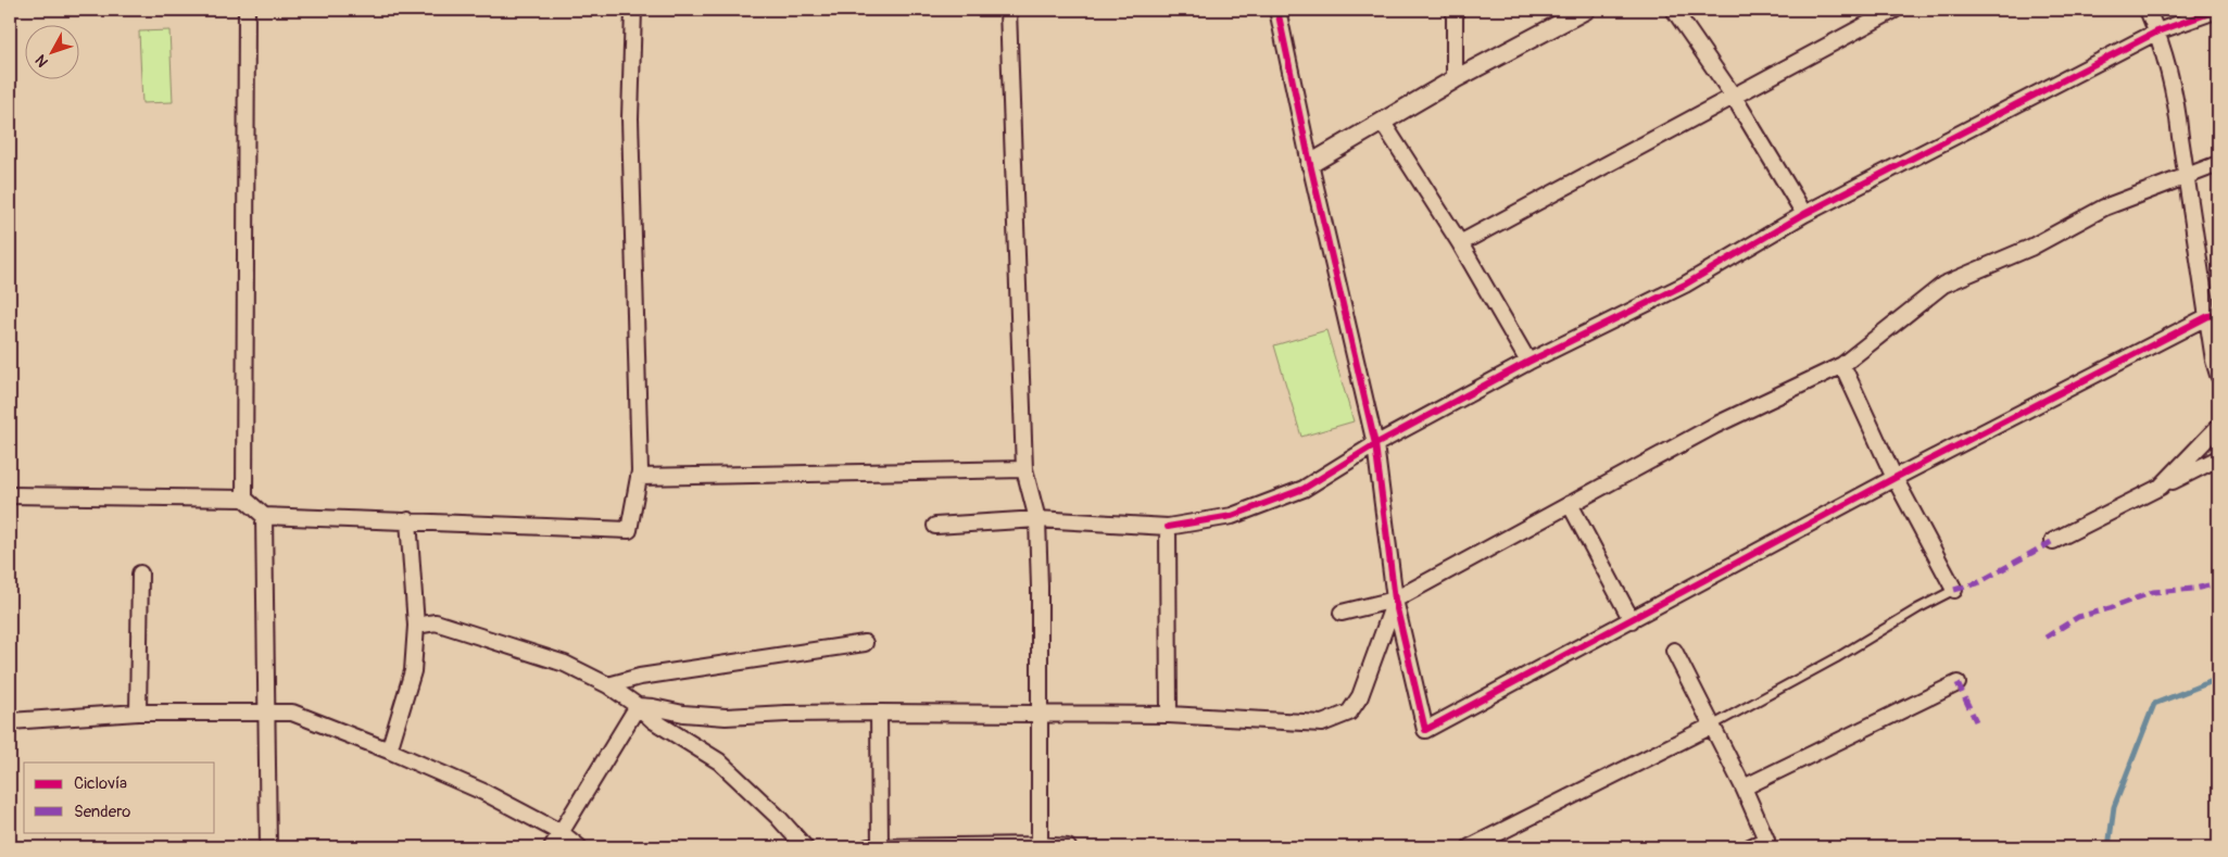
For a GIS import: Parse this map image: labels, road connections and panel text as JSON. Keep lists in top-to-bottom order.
{
  "legend": ["Ciclovía", "Sendero"],
  "north": "bottom left"
}
